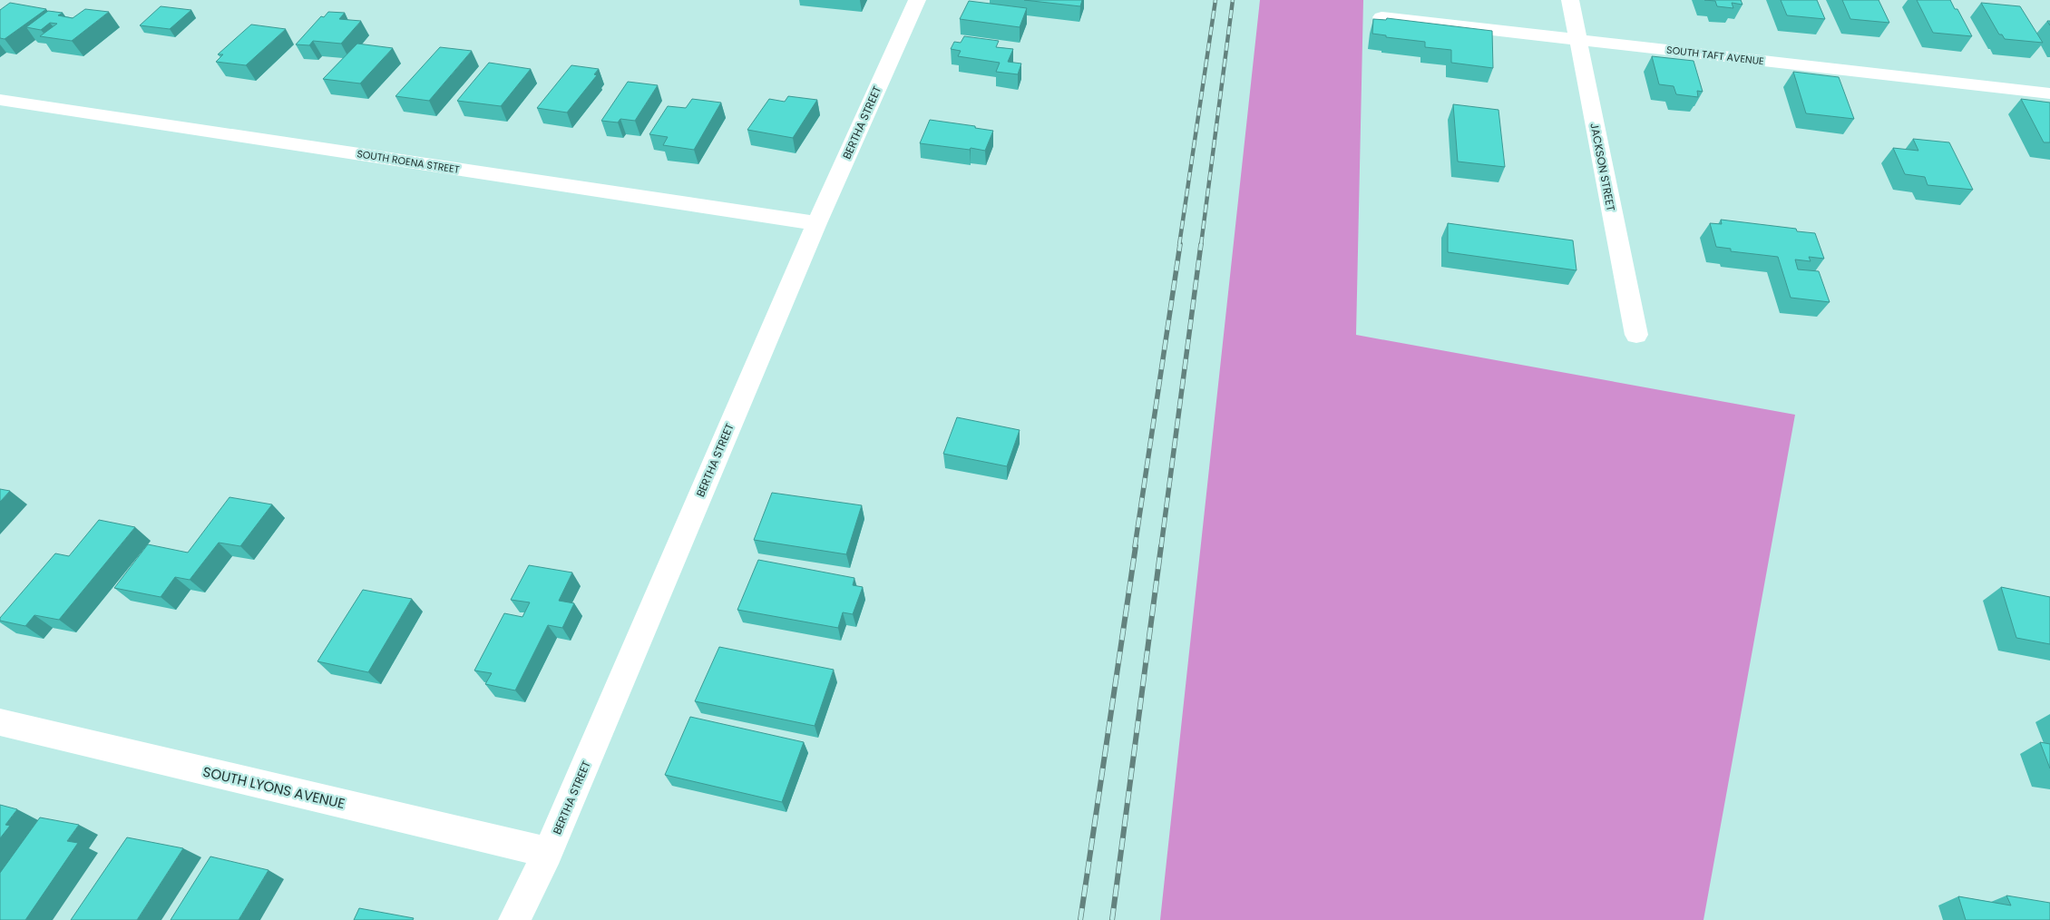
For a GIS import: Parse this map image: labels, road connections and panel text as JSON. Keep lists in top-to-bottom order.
{
  "streets": {
    "street": [
      "SOUTH TAFT AVENUE",
      "BERTHA STREET",
      "SOUTH ROENA STREET",
      "JACKSON STREET",
      "SOUTH LYONS AVENUE"
    ]
  },
  "crossings": [
    ["SOUTH TAFT AVENUE", "JACKSON STREET"],
    ["BERTHA STREET", "SOUTH ROENA STREET"],
    ["BERTHA STREET", "SOUTH LYONS AVENUE"]
  ]
}
